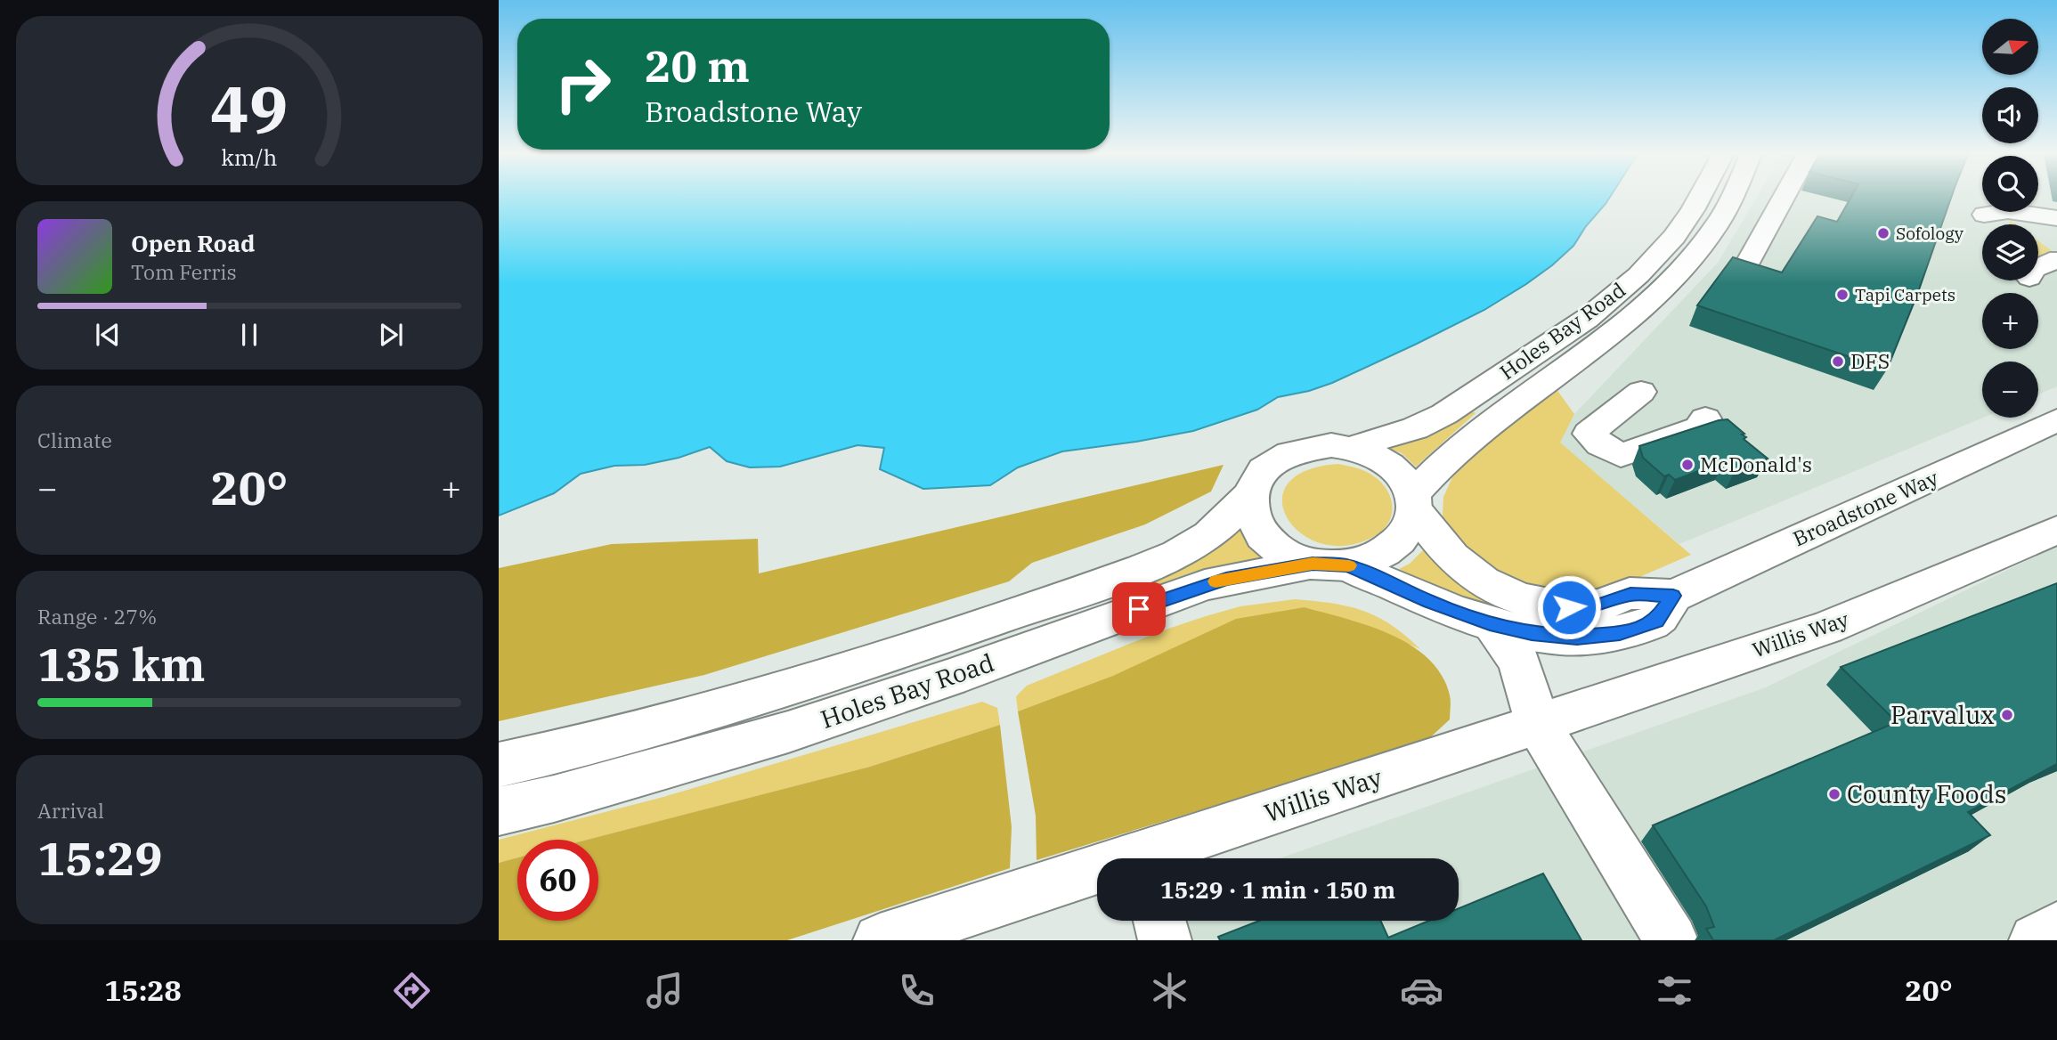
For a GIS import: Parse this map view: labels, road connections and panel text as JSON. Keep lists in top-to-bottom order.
{
  "streets": {
    "main road": ["Holes Bay Road", "Broadstone Way", "Willis Way"]
  },
  "crossings": [
    ["Holes Bay Road", "Broadstone Way"]
  ],
  "places": [
    "Sofology",
    "Tapi Carpets",
    "DFS",
    "McDonald's",
    "Parvalux",
    "County Foods"
  ],
  "north": "right",
  "page": {
    "map_buttons": ["+", "−"],
    "turn": ["20 m", "Broadstone Way"],
    "song": ["Open Road", "Tom Ferris"],
    "tile": [
      "Climate",
      ["Range · 27%", "135 km"],
      ["Arrival", "15:29"]
    ],
    "heat": ["−", "20°", "+"],
    "limit": "60",
    "trip": "15:29 · 1 min · 150 m",
    "tabs": ["15:28", "20°"],
    "gauge": ["49", "km/h"]
  }
}
